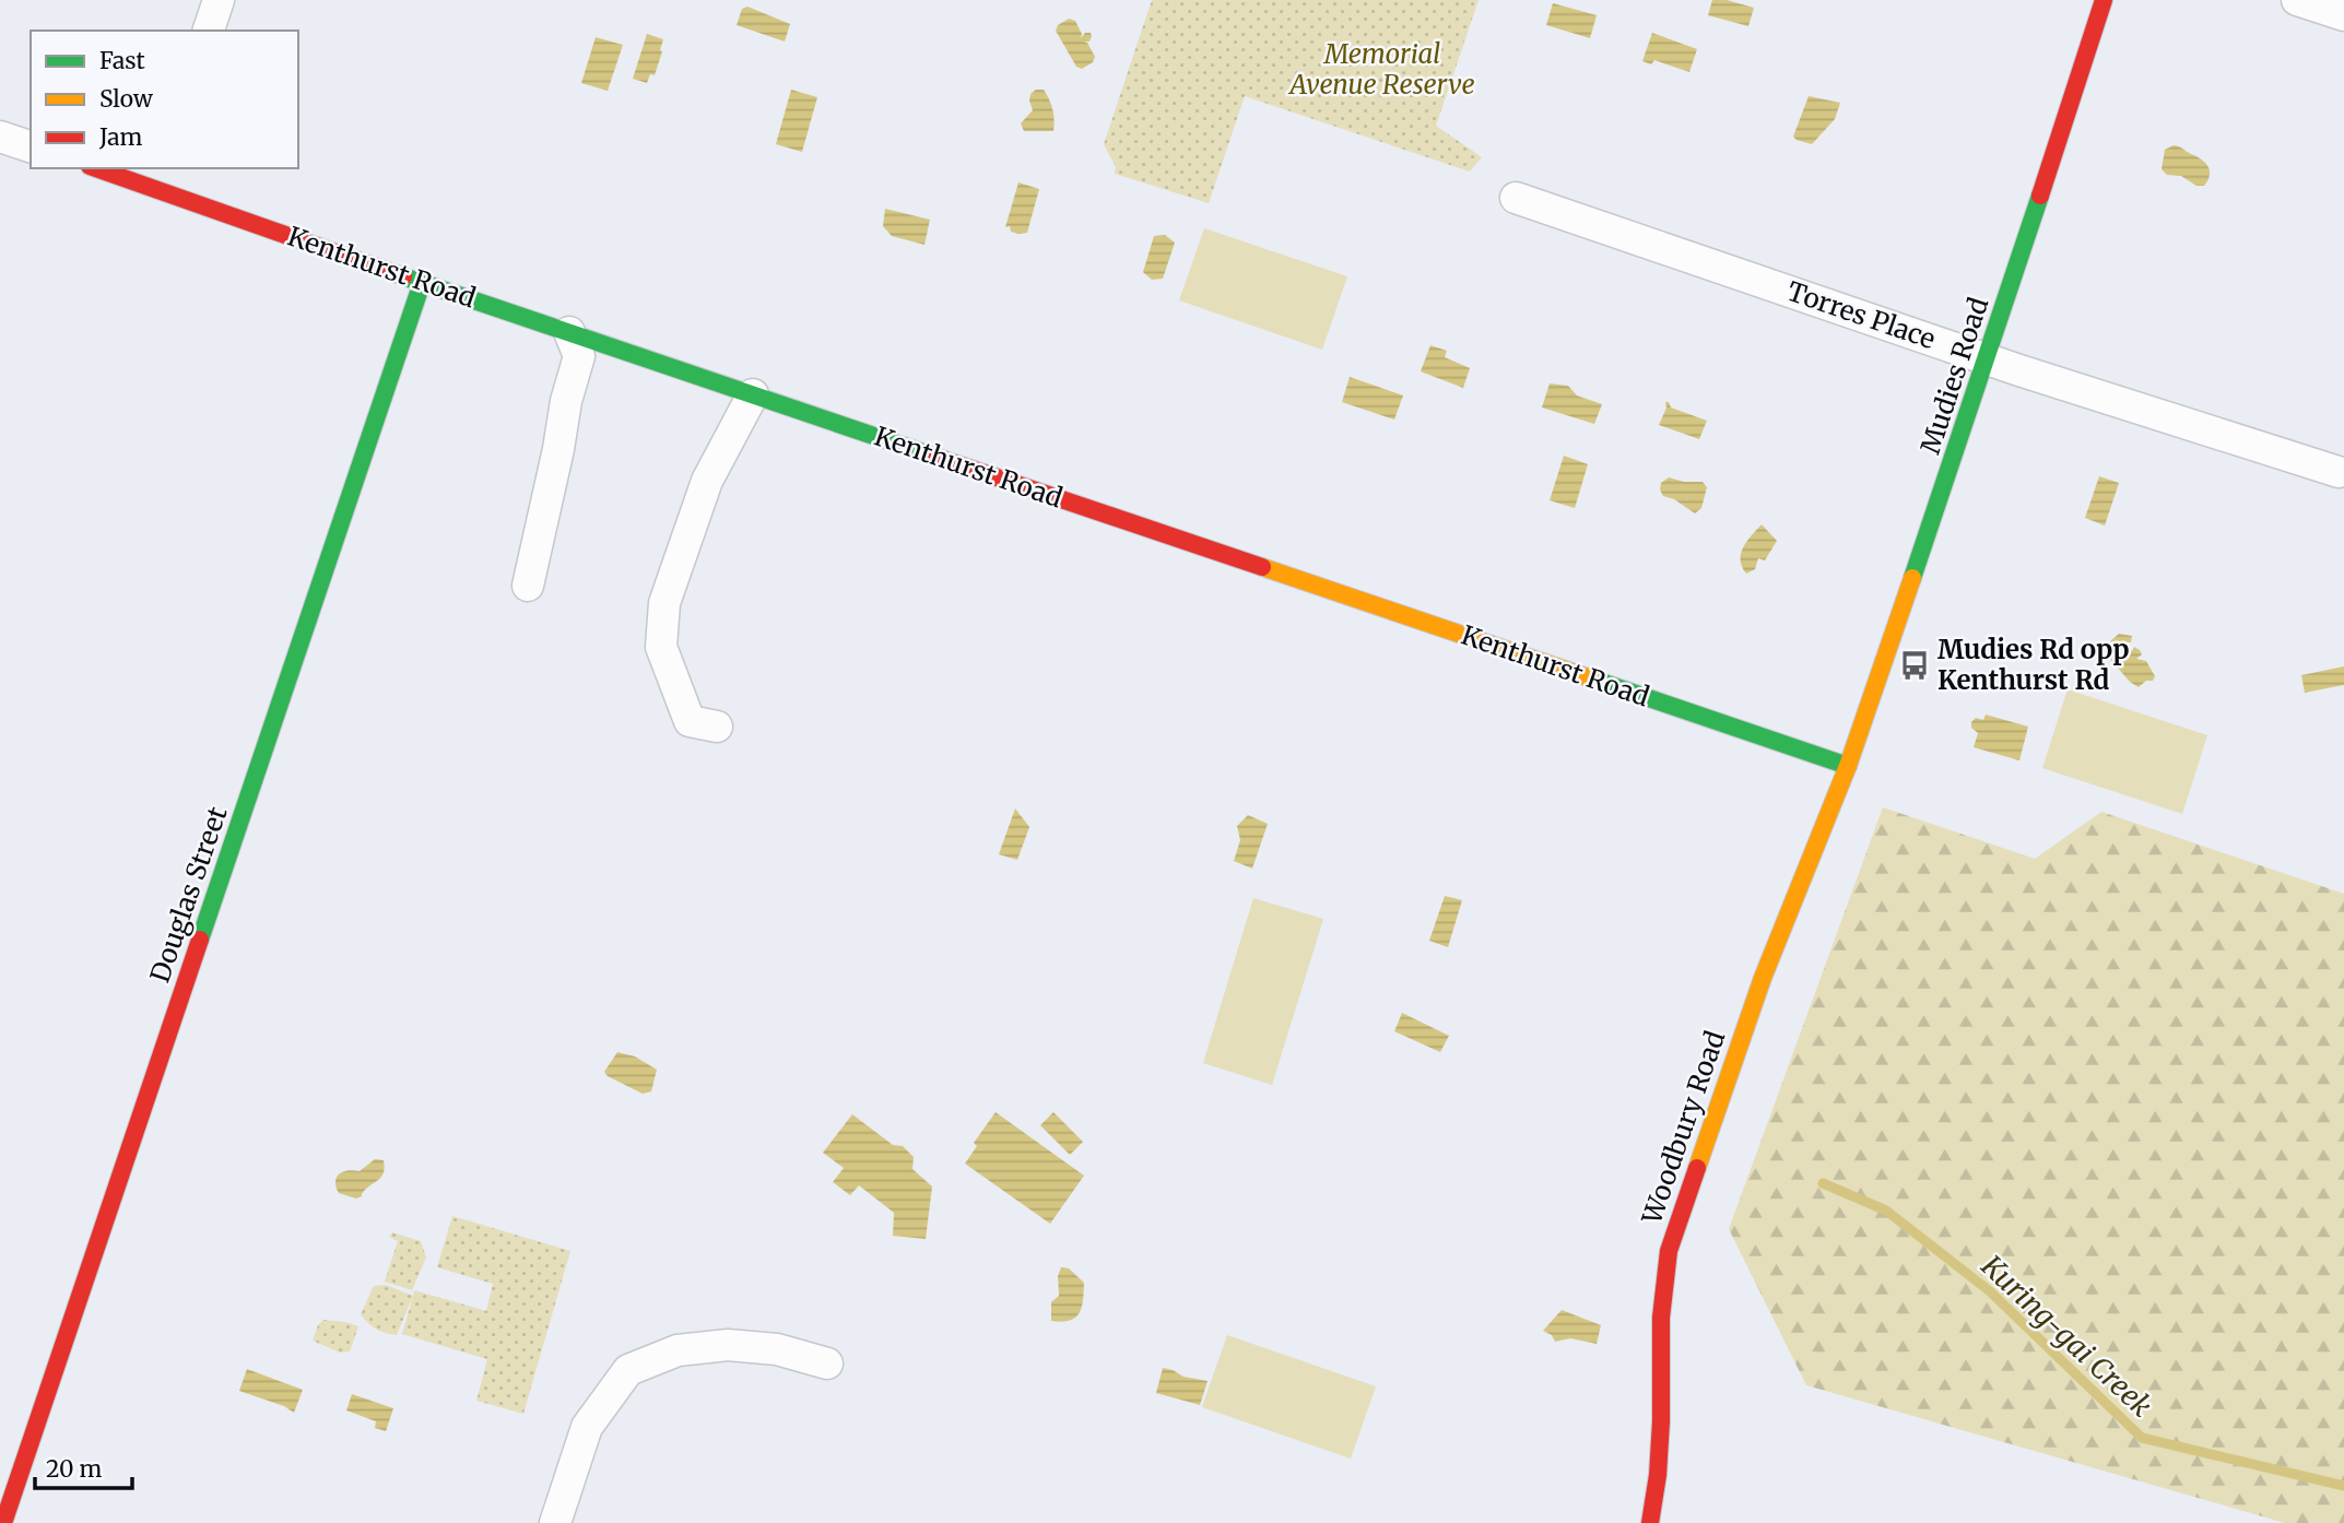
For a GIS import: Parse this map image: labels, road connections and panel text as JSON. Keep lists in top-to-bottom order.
{
  "streets": {
    "street": [
      "Kenthurst Road",
      "Torres Place",
      "Mudies Road",
      "Douglas Street",
      "Woodbury Road"
    ]
  },
  "crossings": [
    ["Kenthurst Road", "Mudies Road"],
    ["Kenthurst Road", "Douglas Street"],
    ["Kenthurst Road", "Woodbury Road"],
    ["Torres Place", "Mudies Road"],
    ["Mudies Road", "Woodbury Road"]
  ],
  "water": ["Kuring-gai Creek"],
  "parks": ["Memorial Avenue Reserve"],
  "places": {
    "bus stop": ["Mudies Rd opp Kenthurst Rd"]
  },
  "legend": ["Fast", "Slow", "Jam"],
  "scale_bar": "20 m"
}
